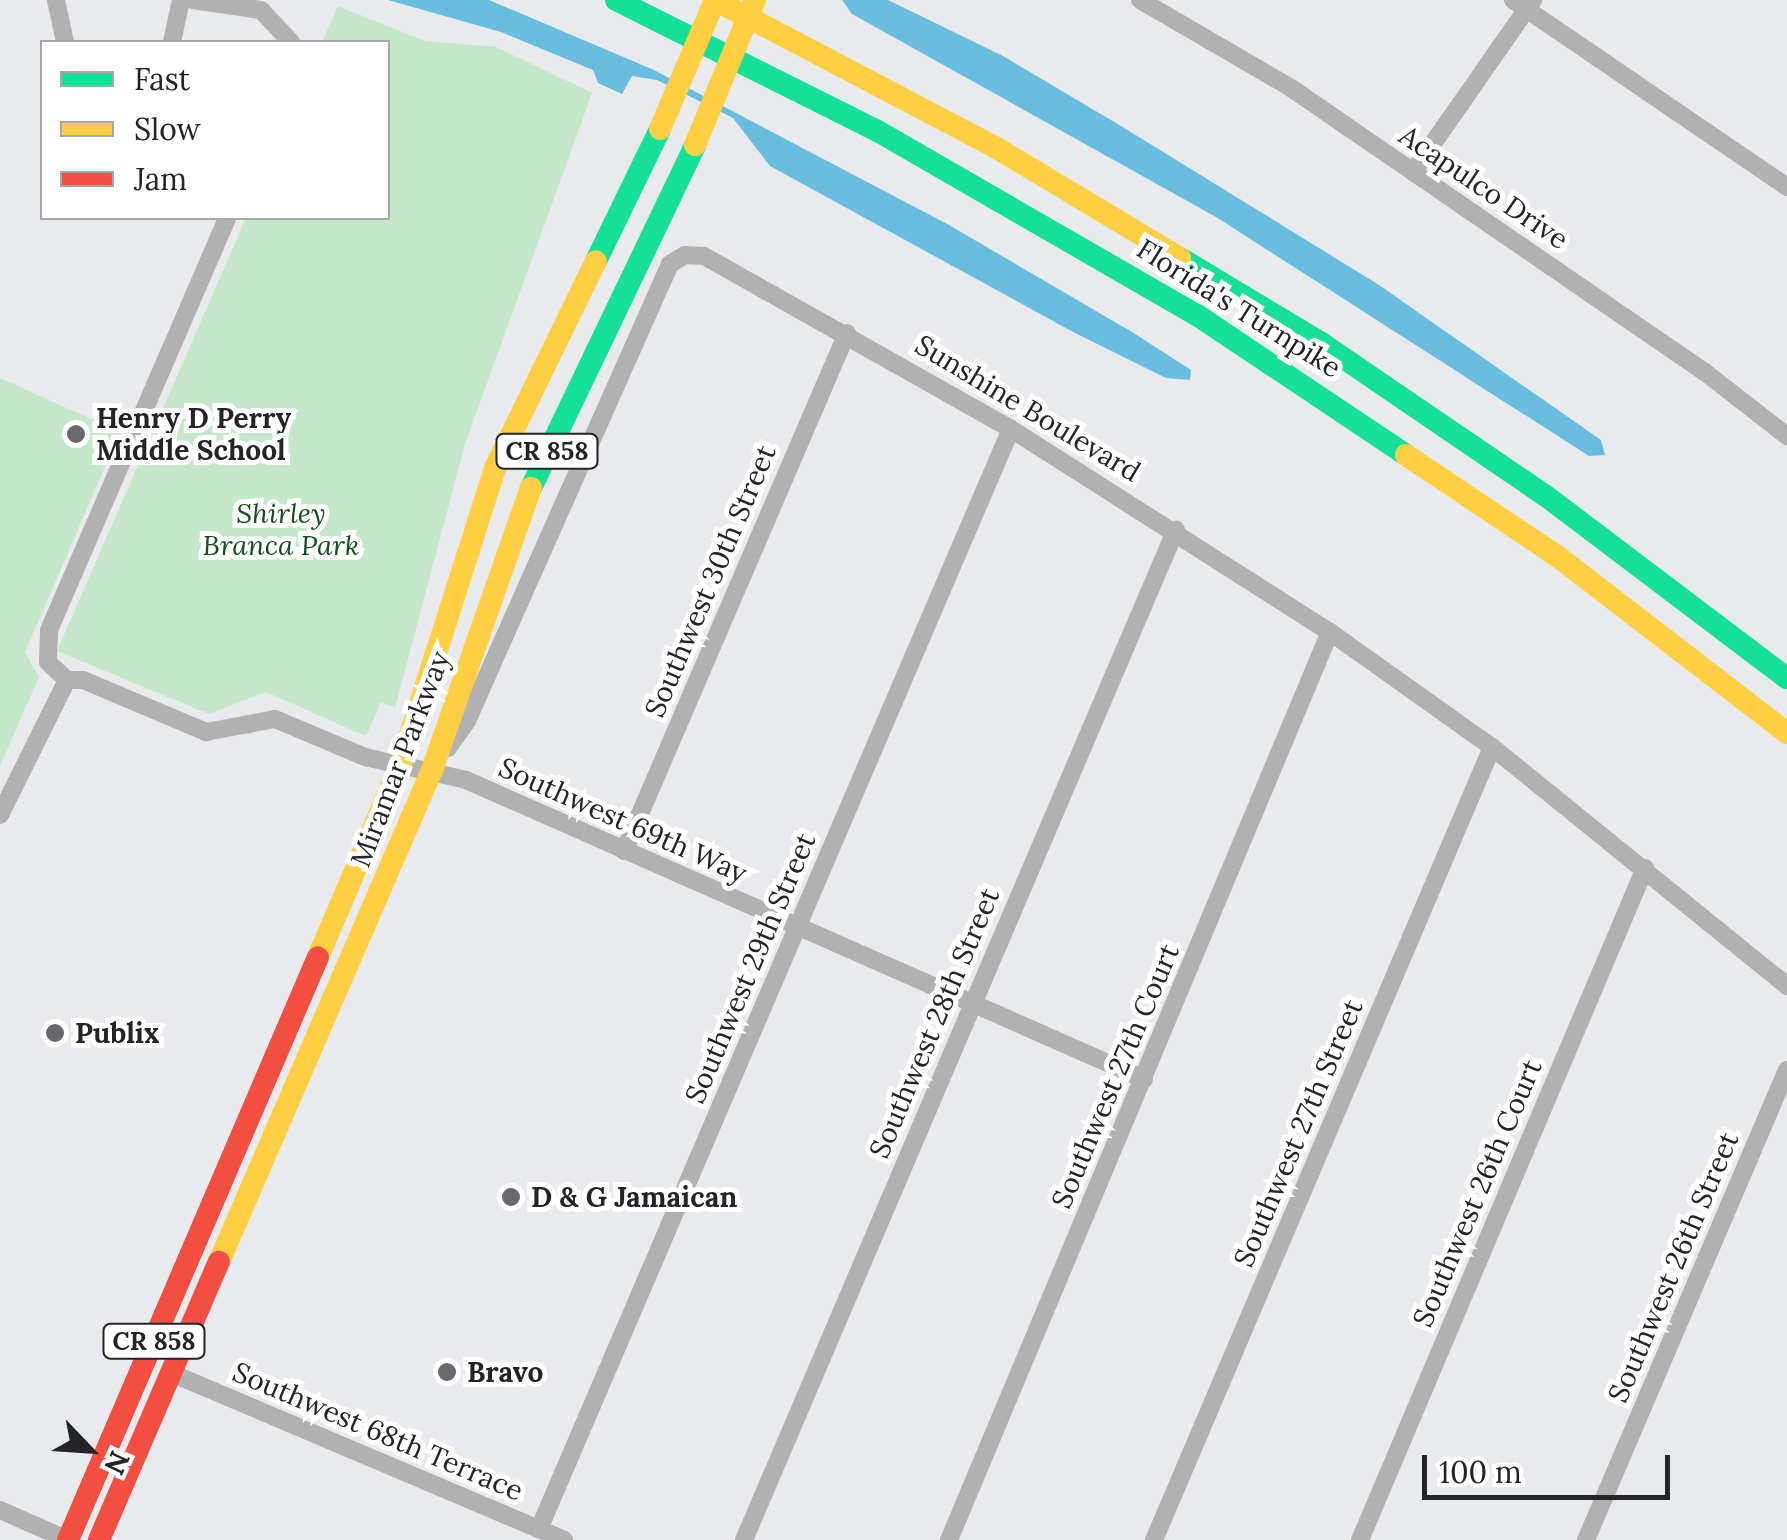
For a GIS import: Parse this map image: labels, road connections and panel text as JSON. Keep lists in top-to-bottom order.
{
  "streets": {
    "main road": ["Florida's Turnpike", "CR 858", "Miramar Parkway"],
    "street": [
      "Acapulco Drive",
      "Sunshine Boulevard",
      "Southwest 30th Street",
      "Southwest 69th Way",
      "Southwest 29th Street",
      "Southwest 28th Street",
      "Southwest 27th Court",
      "Southwest 27th Street",
      "Southwest 26th Court",
      "Southwest 26th Street",
      "Southwest 68th Terrace"
    ]
  },
  "crossings": [
    ["Florida's Turnpike", "Miramar Parkway"],
    ["Sunshine Boulevard", "Southwest 30th Street"],
    ["Sunshine Boulevard", "Miramar Parkway"],
    ["Sunshine Boulevard", "Southwest 69th Way"],
    ["Sunshine Boulevard", "Southwest 29th Street"],
    ["Sunshine Boulevard", "Southwest 28th Street"],
    ["Sunshine Boulevard", "Southwest 27th Court"],
    ["Sunshine Boulevard", "Southwest 27th Street"],
    ["Sunshine Boulevard", "Southwest 26th Court"],
    ["Southwest 30th Street", "Southwest 69th Way"],
    ["Miramar Parkway", "Southwest 69th Way"],
    ["Miramar Parkway", "Southwest 68th Terrace"],
    ["Southwest 69th Way", "Southwest 29th Street"],
    ["Southwest 69th Way", "Southwest 28th Street"],
    ["Southwest 69th Way", "Southwest 27th Court"],
    ["Southwest 29th Street", "Southwest 68th Terrace"]
  ],
  "parks": ["Shirley Branca Park"],
  "places": [
    "Henry D Perry Middle School",
    "Publix",
    "D & G Jamaican",
    "Bravo"
  ],
  "legend": ["Fast", "Slow", "Jam"],
  "scale_bar": "100 m",
  "north": "bottom right"
}
